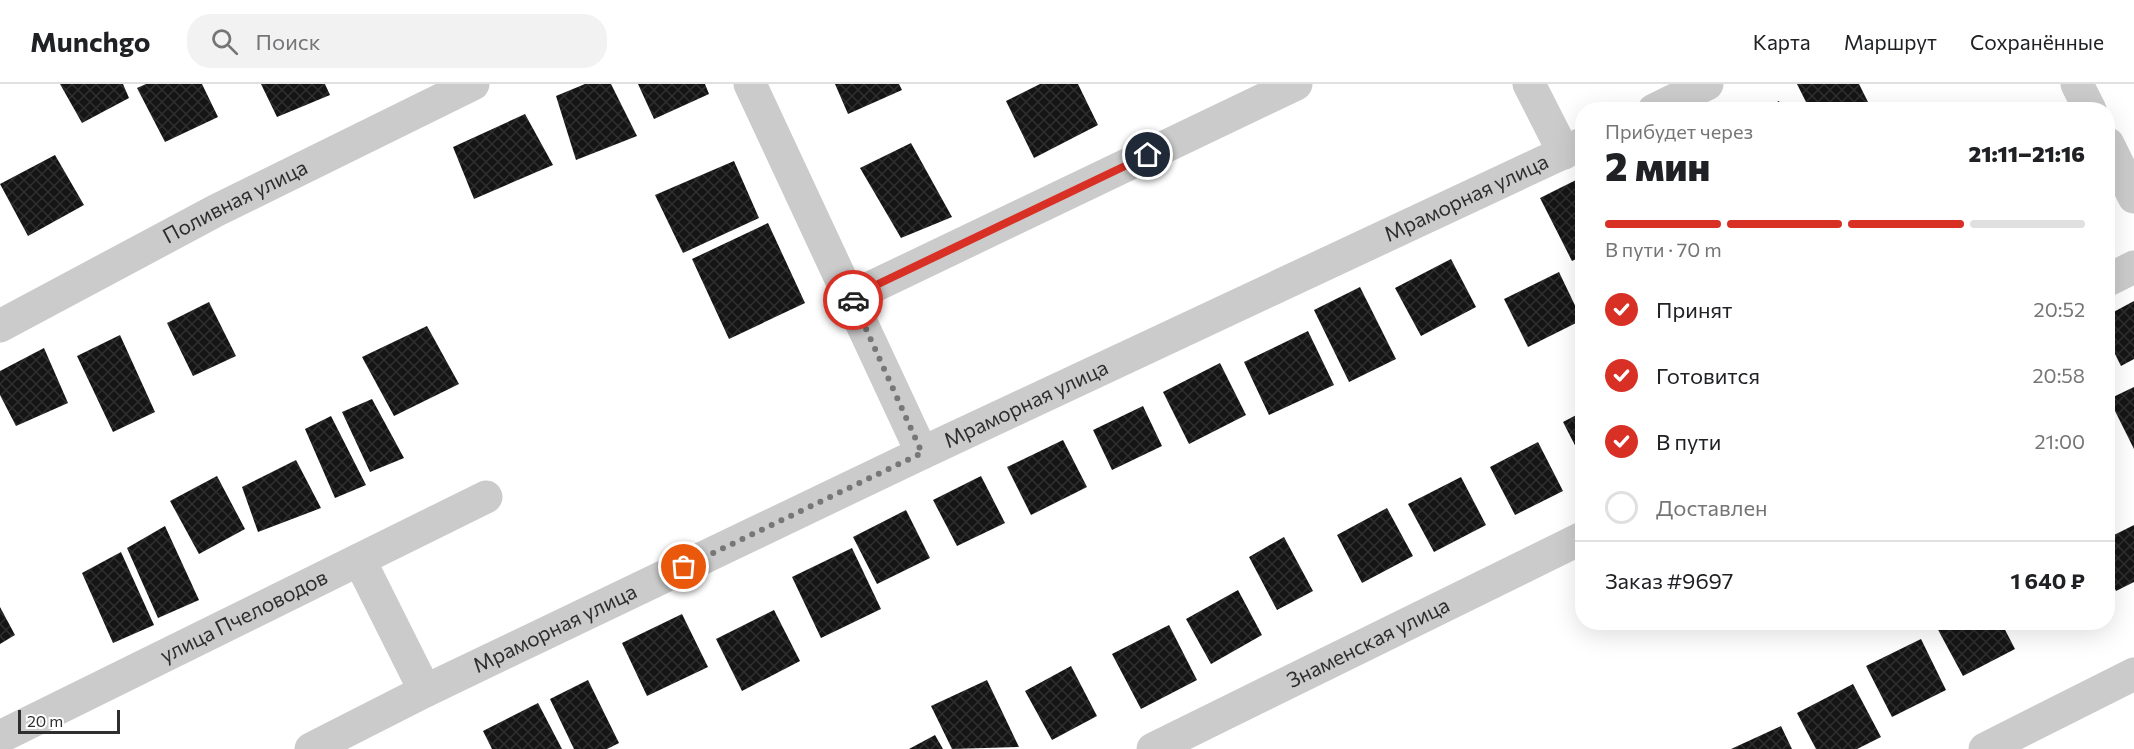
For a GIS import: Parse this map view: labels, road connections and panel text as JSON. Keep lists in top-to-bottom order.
{
  "streets": {
    "street": [
      "Мраморная улица",
      "Поливная улица",
      "улица Пчеловодов",
      "Знаменская улица"
    ]
  },
  "scale_bar": "20 m",
  "page": {
    "header": "Munchgo",
    "search": "Поиск",
    "nav": ["Карта", "Маршрут", "Сохранённые"],
    "heading": ["2 мин", "Прибудет через", "21:11–21:16"],
    "panel": ["Заказ #9697", "1 640 ₽"],
    "bar": "В пути · 70 m",
    "list": [
      ["Принят", "20:52"],
      ["Готовится", "20:58"],
      ["В пути", "21:00"],
      "Доставлен"
    ],
    "scale": "20 m"
  }
}
